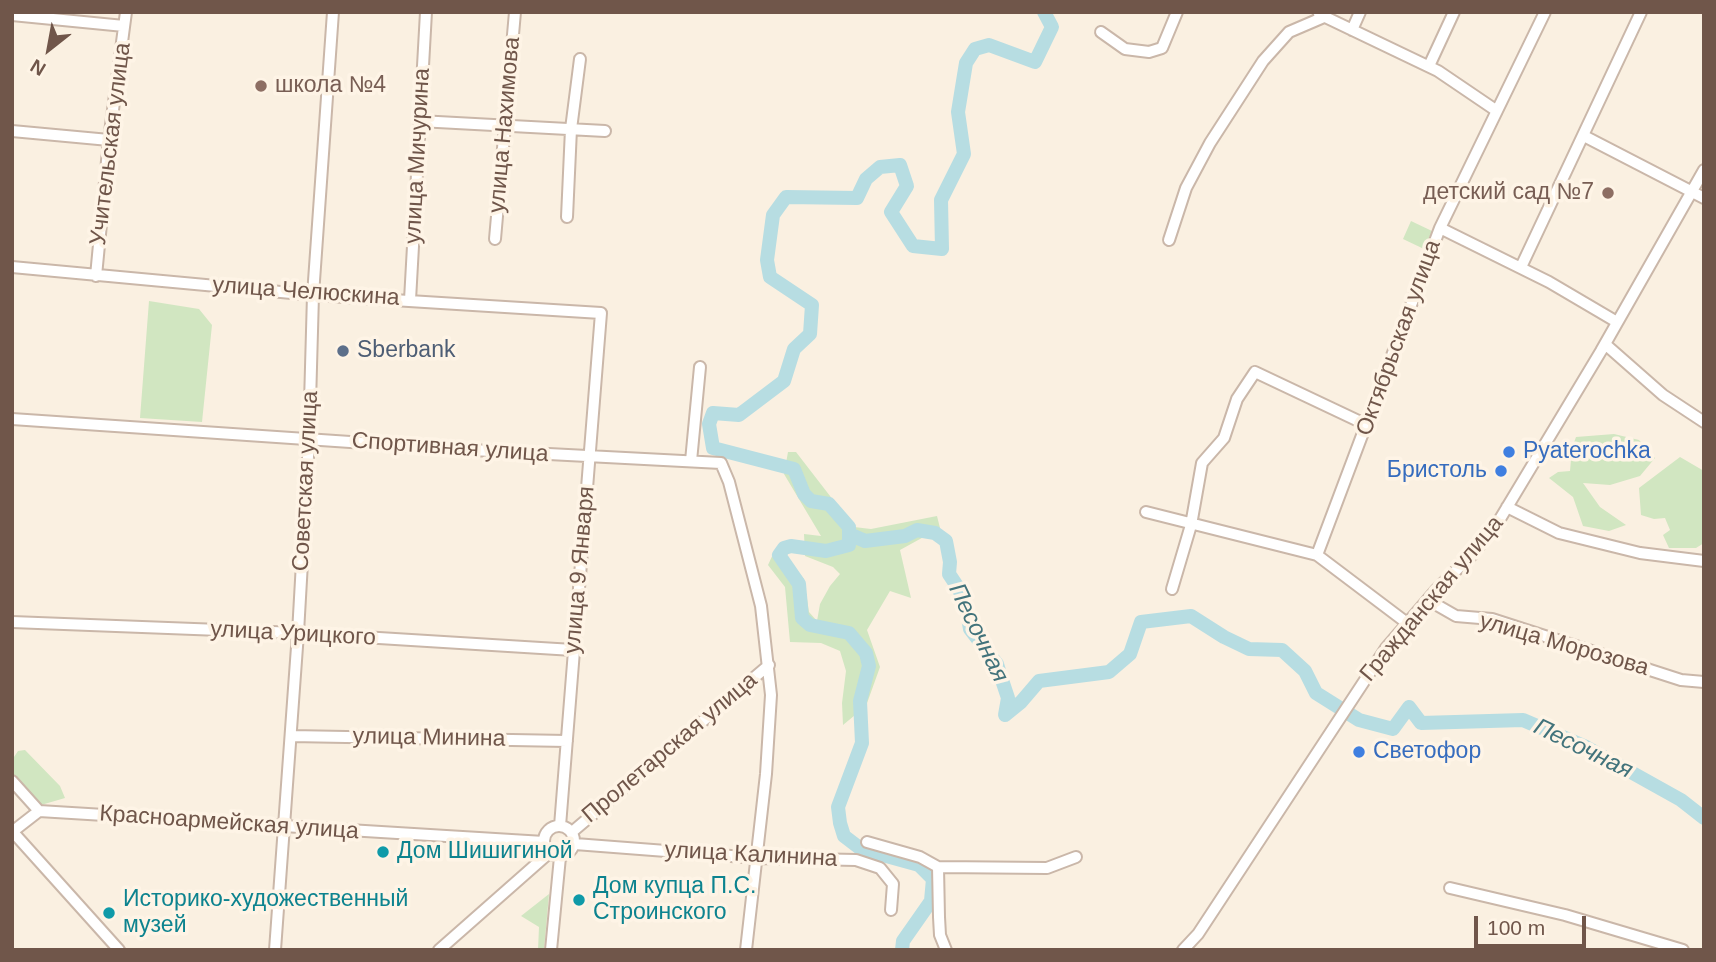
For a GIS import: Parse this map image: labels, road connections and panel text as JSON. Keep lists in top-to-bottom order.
{
  "streets": {
    "street": [
      "улица Нахимова",
      "Учительская улица",
      "улица Мичурина",
      "улица Челюскина",
      "Октябрьская улица",
      "Спортивная улица",
      "Советская улица",
      "улица 9 Января",
      "Гражданская улица",
      "улица Урицкого",
      "улица Морозова",
      "улица Минина",
      "Пролетарская улица",
      "Красноармейская улица",
      "улица Калинина"
    ]
  },
  "crossings": [
    ["Учительская улица", "улица Челюскина"],
    ["улица Мичурина", "улица Челюскина"],
    ["улица Челюскина", "Советская улица"],
    ["улица Челюскина", "улица 9 Января"],
    ["Спортивная улица", "Советская улица"],
    ["Спортивная улица", "улица 9 Января"],
    ["Спортивная улица", "Пролетарская улица"],
    ["Советская улица", "улица Урицкого"],
    ["Советская улица", "улица Минина"],
    ["Советская улица", "Красноармейская улица"],
    ["улица 9 Января", "улица Урицкого"],
    ["улица 9 Января", "улица Минина"],
    ["улица 9 Января", "Пролетарская улица"],
    ["улица 9 Января", "Красноармейская улица"],
    ["улица 9 Января", "улица Калинина"],
    ["Гражданская улица", "улица Морозова"],
    ["Пролетарская улица", "Красноармейская улица"],
    ["Пролетарская улица", "улица Калинина"],
    ["Красноармейская улица", "улица Калинина"]
  ],
  "water": ["Песочная"],
  "places": [
    "школа №4",
    "детский сад №7",
    "Sberbank",
    "Pyaterochka",
    "Бристоль",
    "Светофор",
    "Дом Шишигиной",
    "Дом купца П.С. Строинского",
    "Историко-художественный музей"
  ],
  "scale_bar": "100 m",
  "north": "bottom left"
}
